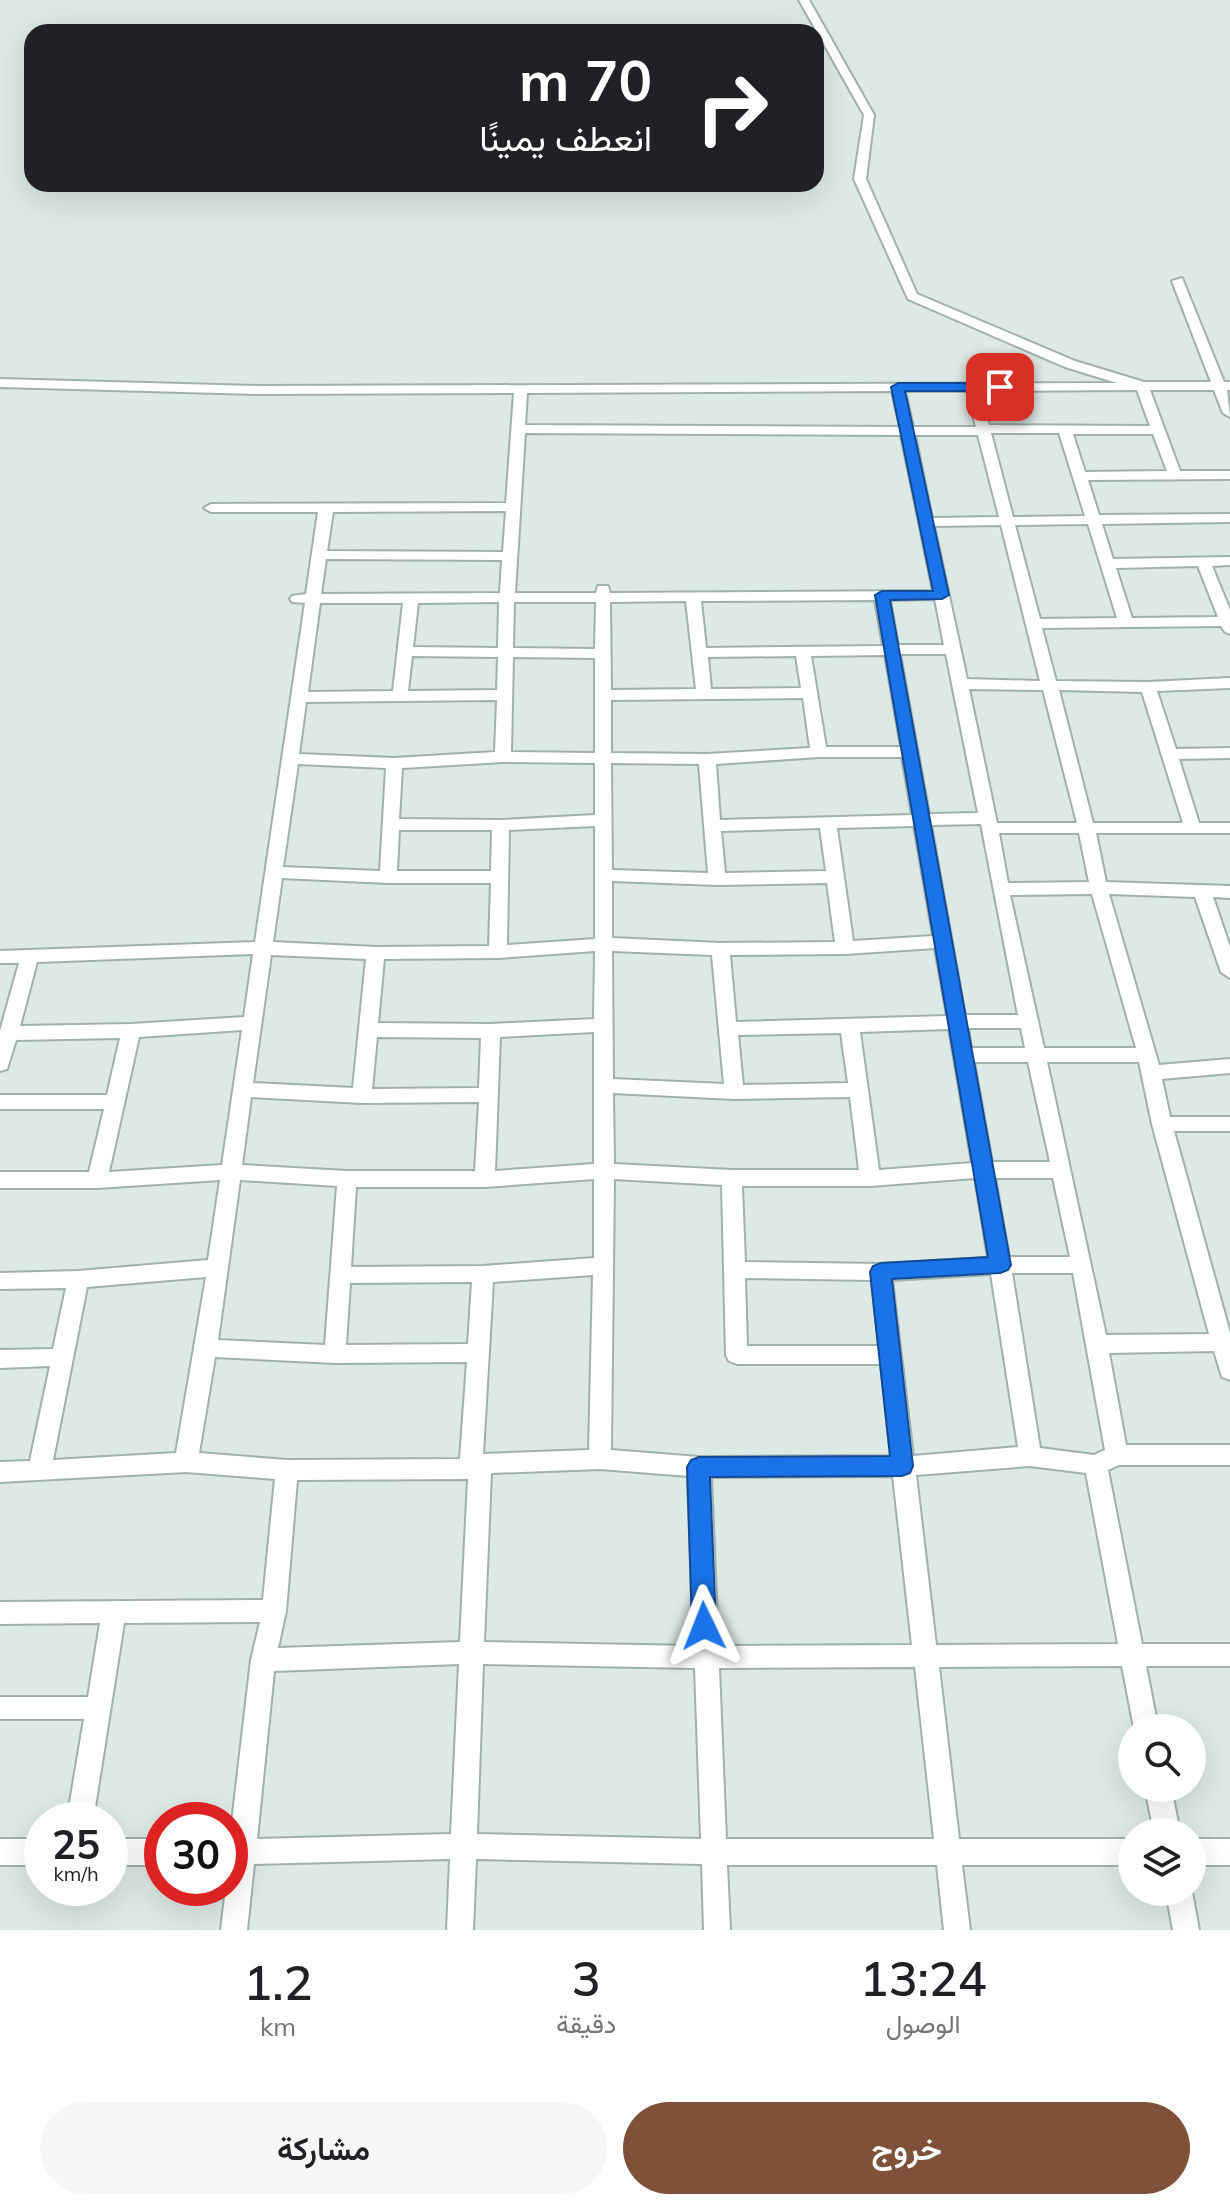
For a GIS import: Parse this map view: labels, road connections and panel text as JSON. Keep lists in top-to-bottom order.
{
  "page": {
    "turn": ["70 m", "انعطف يمينًا"],
    "speed": "25 km/h",
    "limit": "30",
    "eta": [
      "13:24",
      "الوصول",
      "3",
      "دقيقة",
      "1.2",
      "km"
    ],
    "buttons": ["خروج", "مشاركة"]
  }
}
